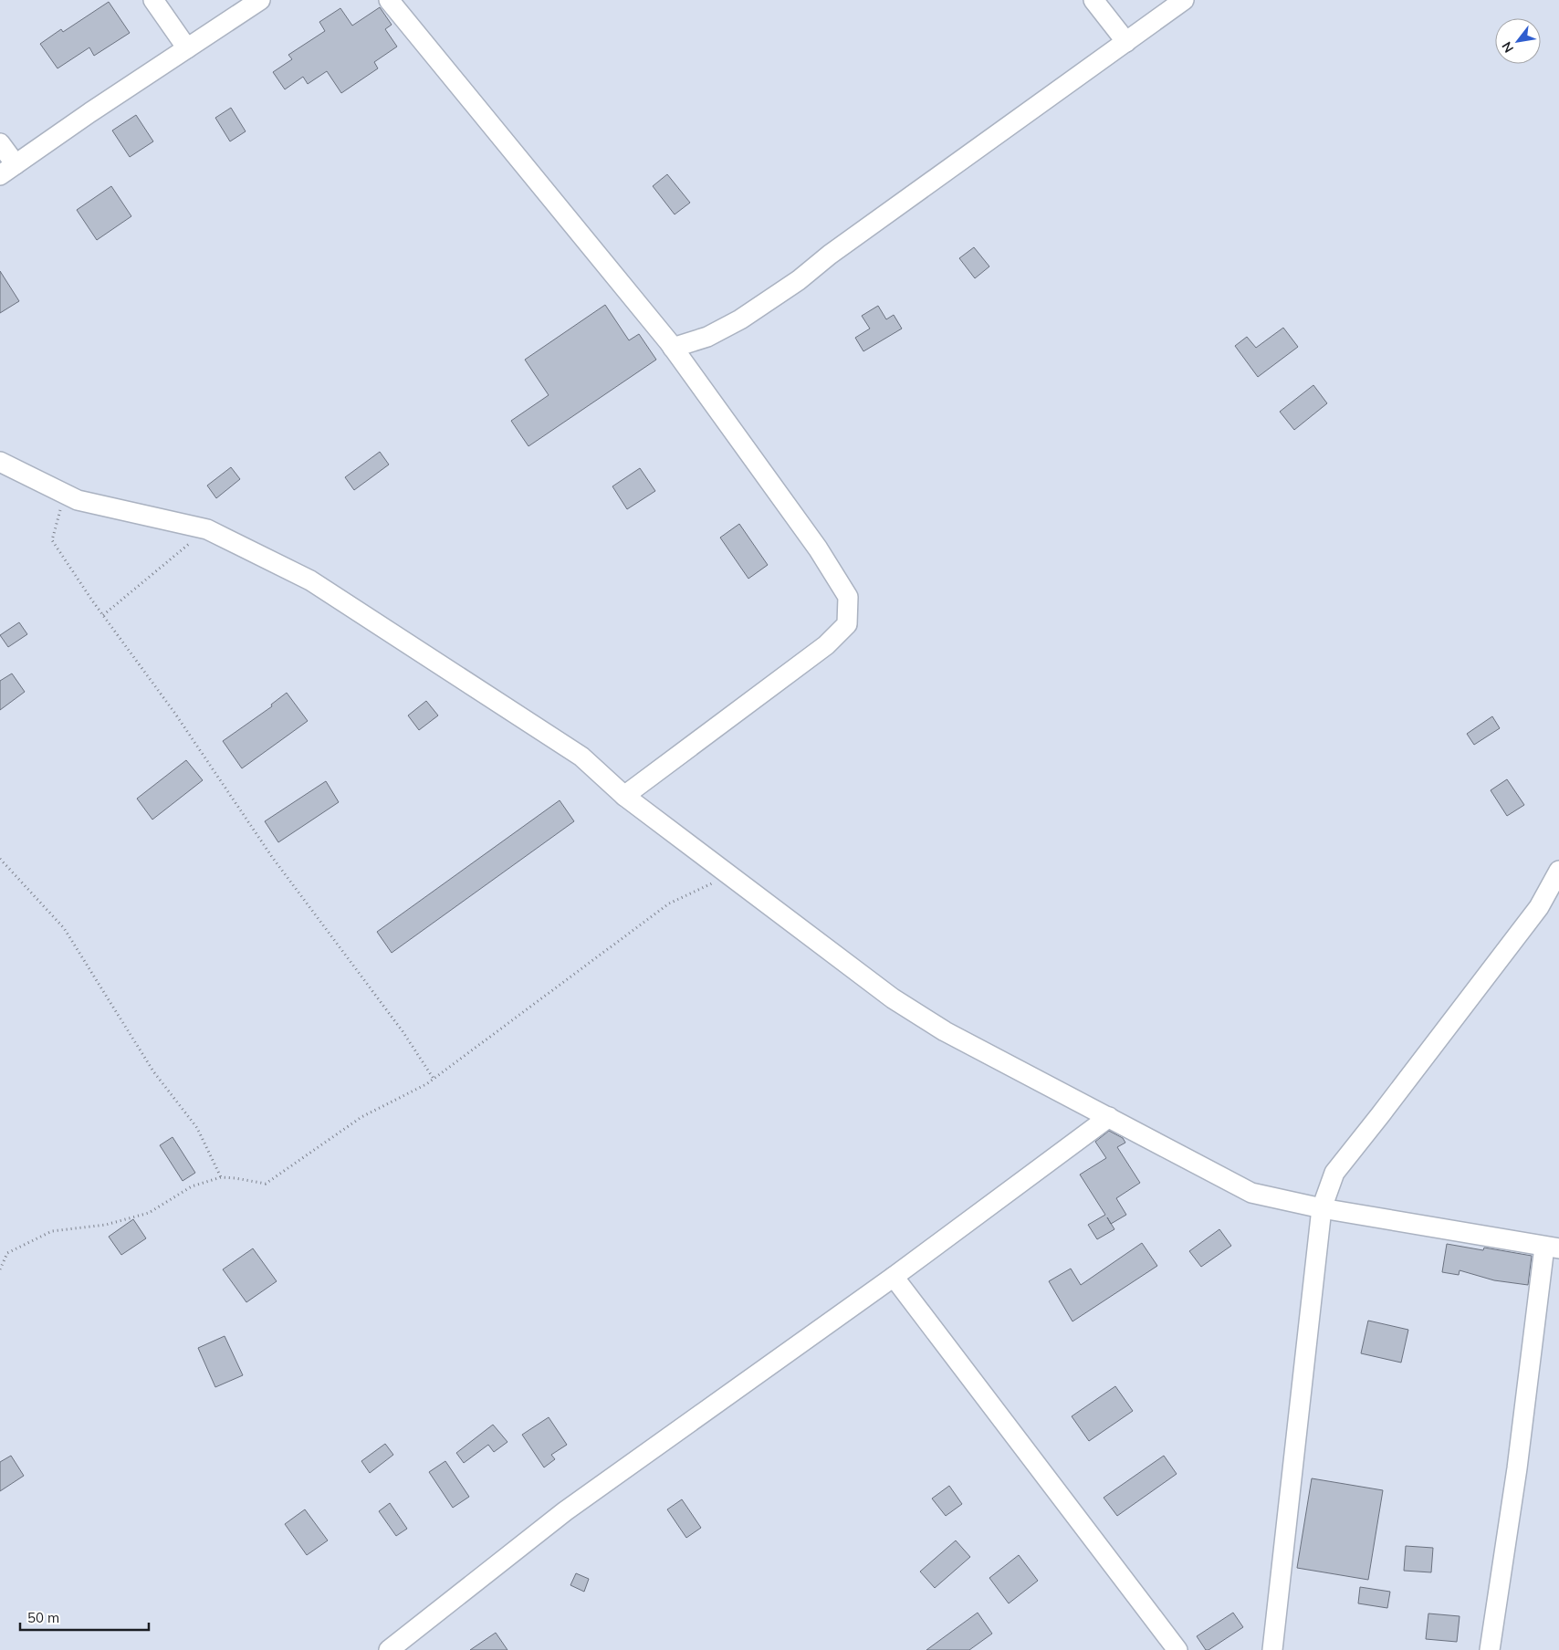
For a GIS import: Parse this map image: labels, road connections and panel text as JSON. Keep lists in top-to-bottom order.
{
  "scale_bar": "50 m",
  "north": "bottom left"
}
